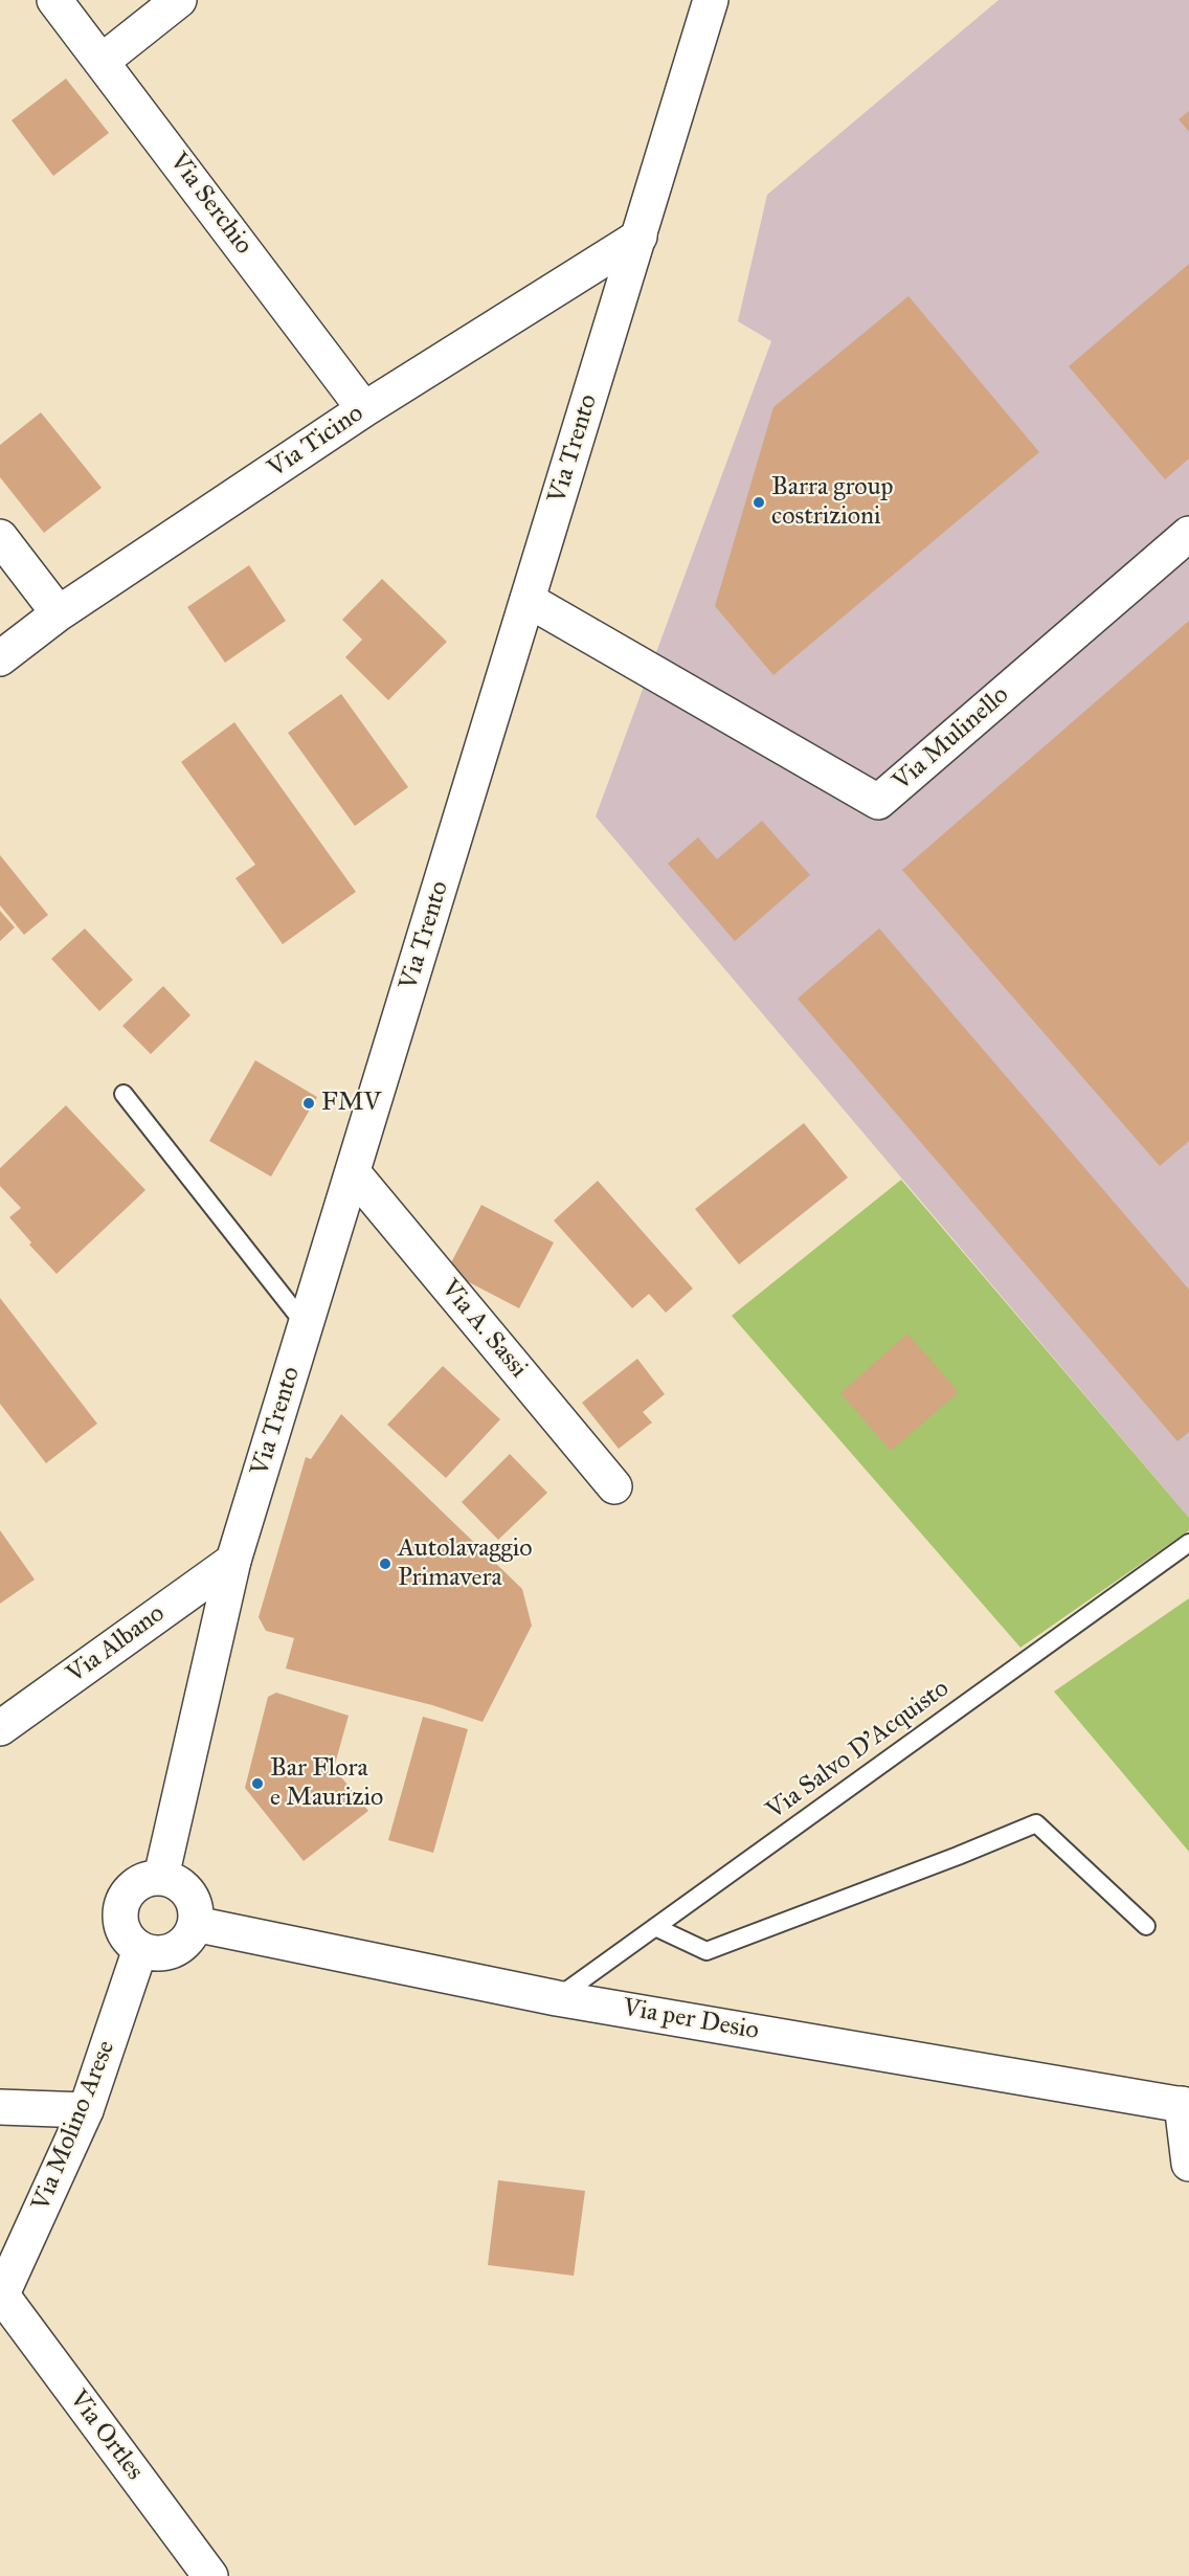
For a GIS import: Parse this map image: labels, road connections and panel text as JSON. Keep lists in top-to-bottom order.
{
  "streets": {
    "street": [
      "Via Serchio",
      "Via Ticino",
      "Via Trento",
      "Via Mulinello",
      "Via A. Sassi",
      "Via Albano",
      "Via per Desio",
      "Via Molino Arese",
      "Via Ortles"
    ],
    "lane": ["Via Salvo D'Acquisto"]
  },
  "crossings": [
    ["Via Serchio", "Via Ticino"],
    ["Via Ticino", "Via Trento"],
    ["Via Trento", "Via Mulinello"],
    ["Via Trento", "Via A. Sassi"],
    ["Via Trento", "Via Albano"],
    ["Via Trento", "Via per Desio"],
    ["Via Trento", "Via Molino Arese"],
    ["Via Salvo D'Acquisto", "Via per Desio"],
    ["Via per Desio", "Via Molino Arese"],
    ["Via Molino Arese", "Via Ortles"]
  ],
  "places": [
    "Barra group costrizioni",
    "FMV",
    "Autolavaggio Primavera",
    "Bar Flora e Maurizio"
  ]
}
